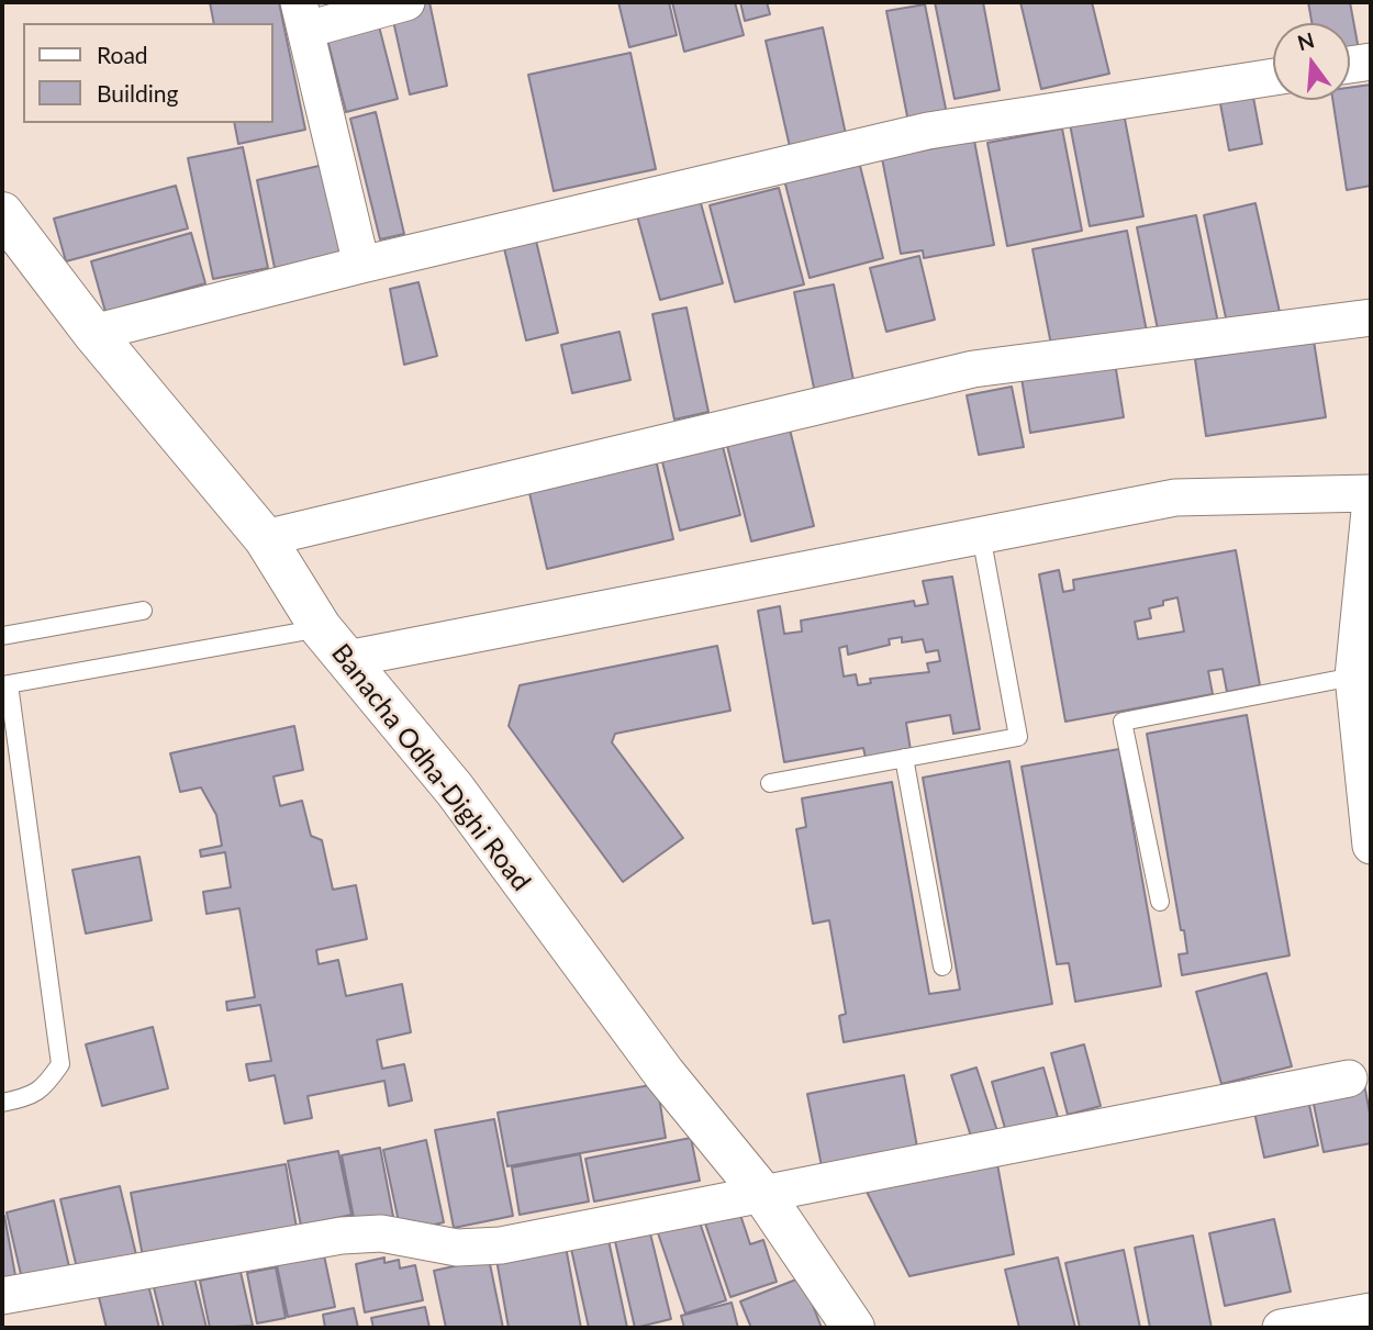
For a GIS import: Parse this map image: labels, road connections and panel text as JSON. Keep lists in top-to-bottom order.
{
  "streets": {
    "street": ["Banacha Odha-Dighi Road"]
  },
  "legend": ["Road", "Building"],
  "north": "top"
}
